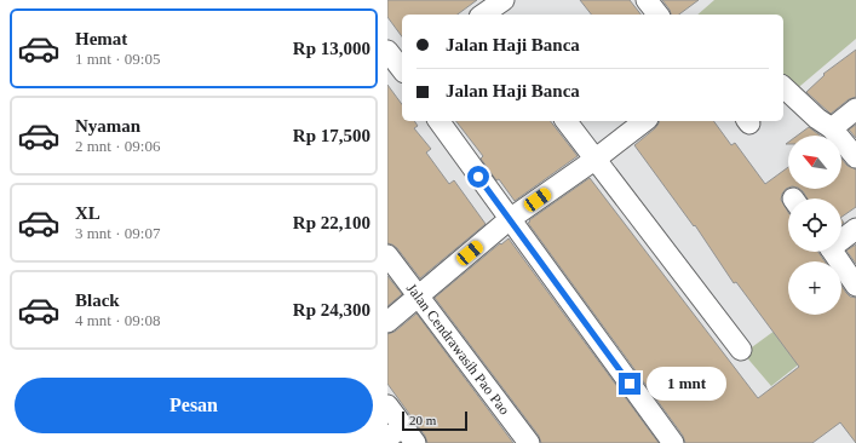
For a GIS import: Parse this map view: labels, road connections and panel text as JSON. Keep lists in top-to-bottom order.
{
  "streets": {
    "street": ["Jalan Cendrawasih Pao Pao"]
  },
  "scale_bar": "20 m",
  "north": "top left",
  "page": {
    "list": [
      {
        "name": "Hemat",
        "note": "1 mnt · 09:05",
        "value": "Rp 13,000"
      },
      {
        "name": "Nyaman",
        "note": "2 mnt · 09:06",
        "value": "Rp 17,500"
      },
      {
        "name": "XL",
        "note": "3 mnt · 09:07",
        "value": "Rp 22,100"
      },
      {
        "name": "Black",
        "note": "4 mnt · 09:08",
        "value": "Rp 24,300"
      }
    ],
    "banner": ["Jalan Haji Banca", "Jalan Haji Banca"],
    "map_buttons": "+",
    "bubble": "1 mnt",
    "buttons": "Pesan",
    "scale": "20 m"
  }
}
